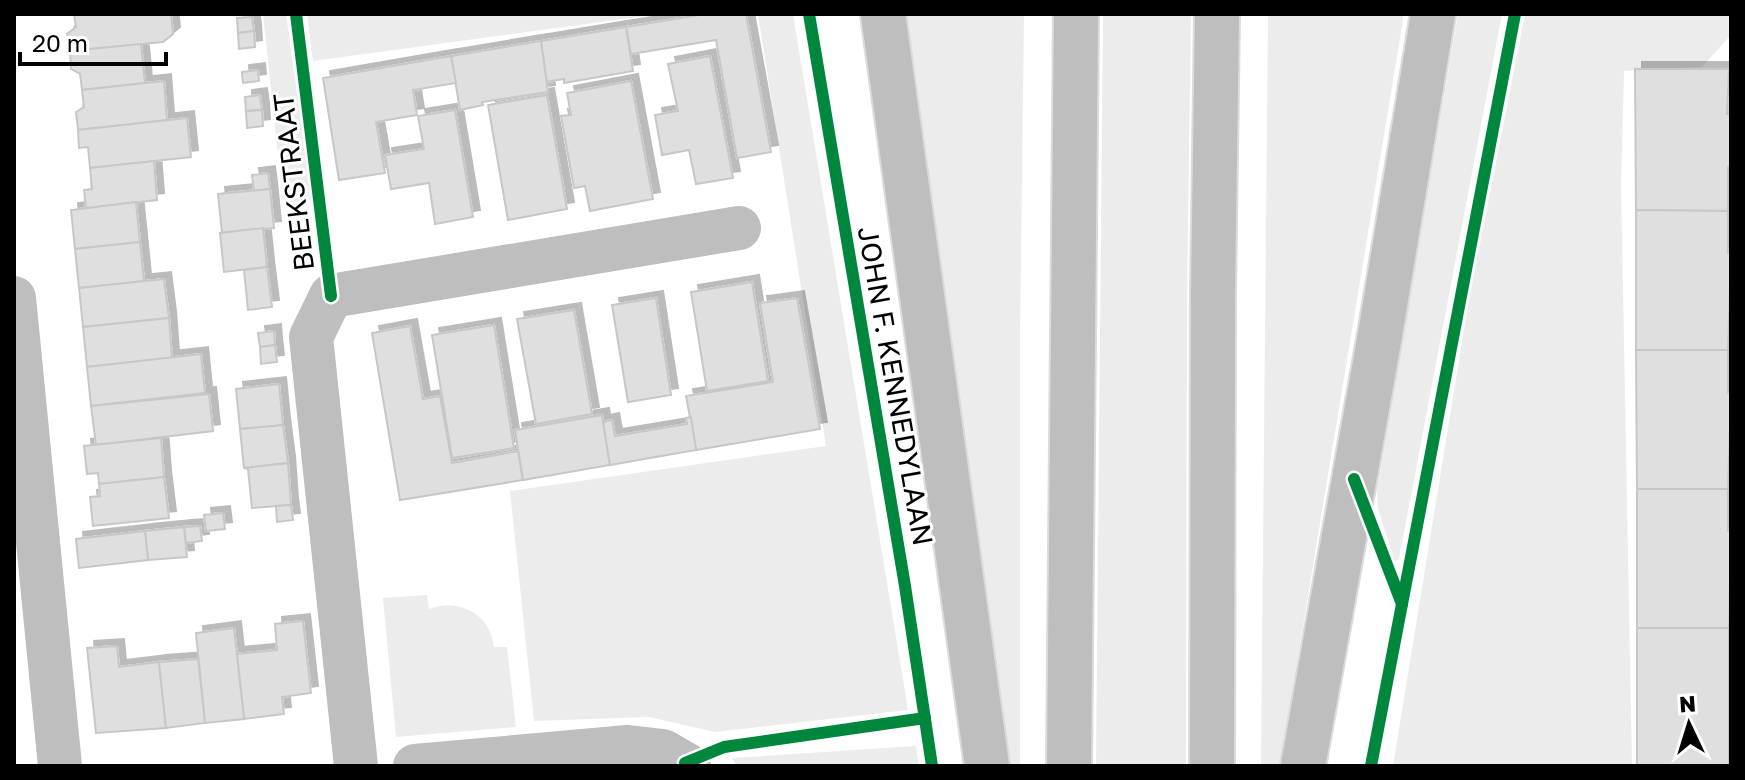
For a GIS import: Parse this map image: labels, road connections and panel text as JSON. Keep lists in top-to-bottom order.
{
  "streets": {
    "main road": ["BEEKSTRAAT"],
    "cycle path": ["JOHN F. KENNEDYLAAN"]
  },
  "scale_bar": "20 m",
  "north": "top"
}
